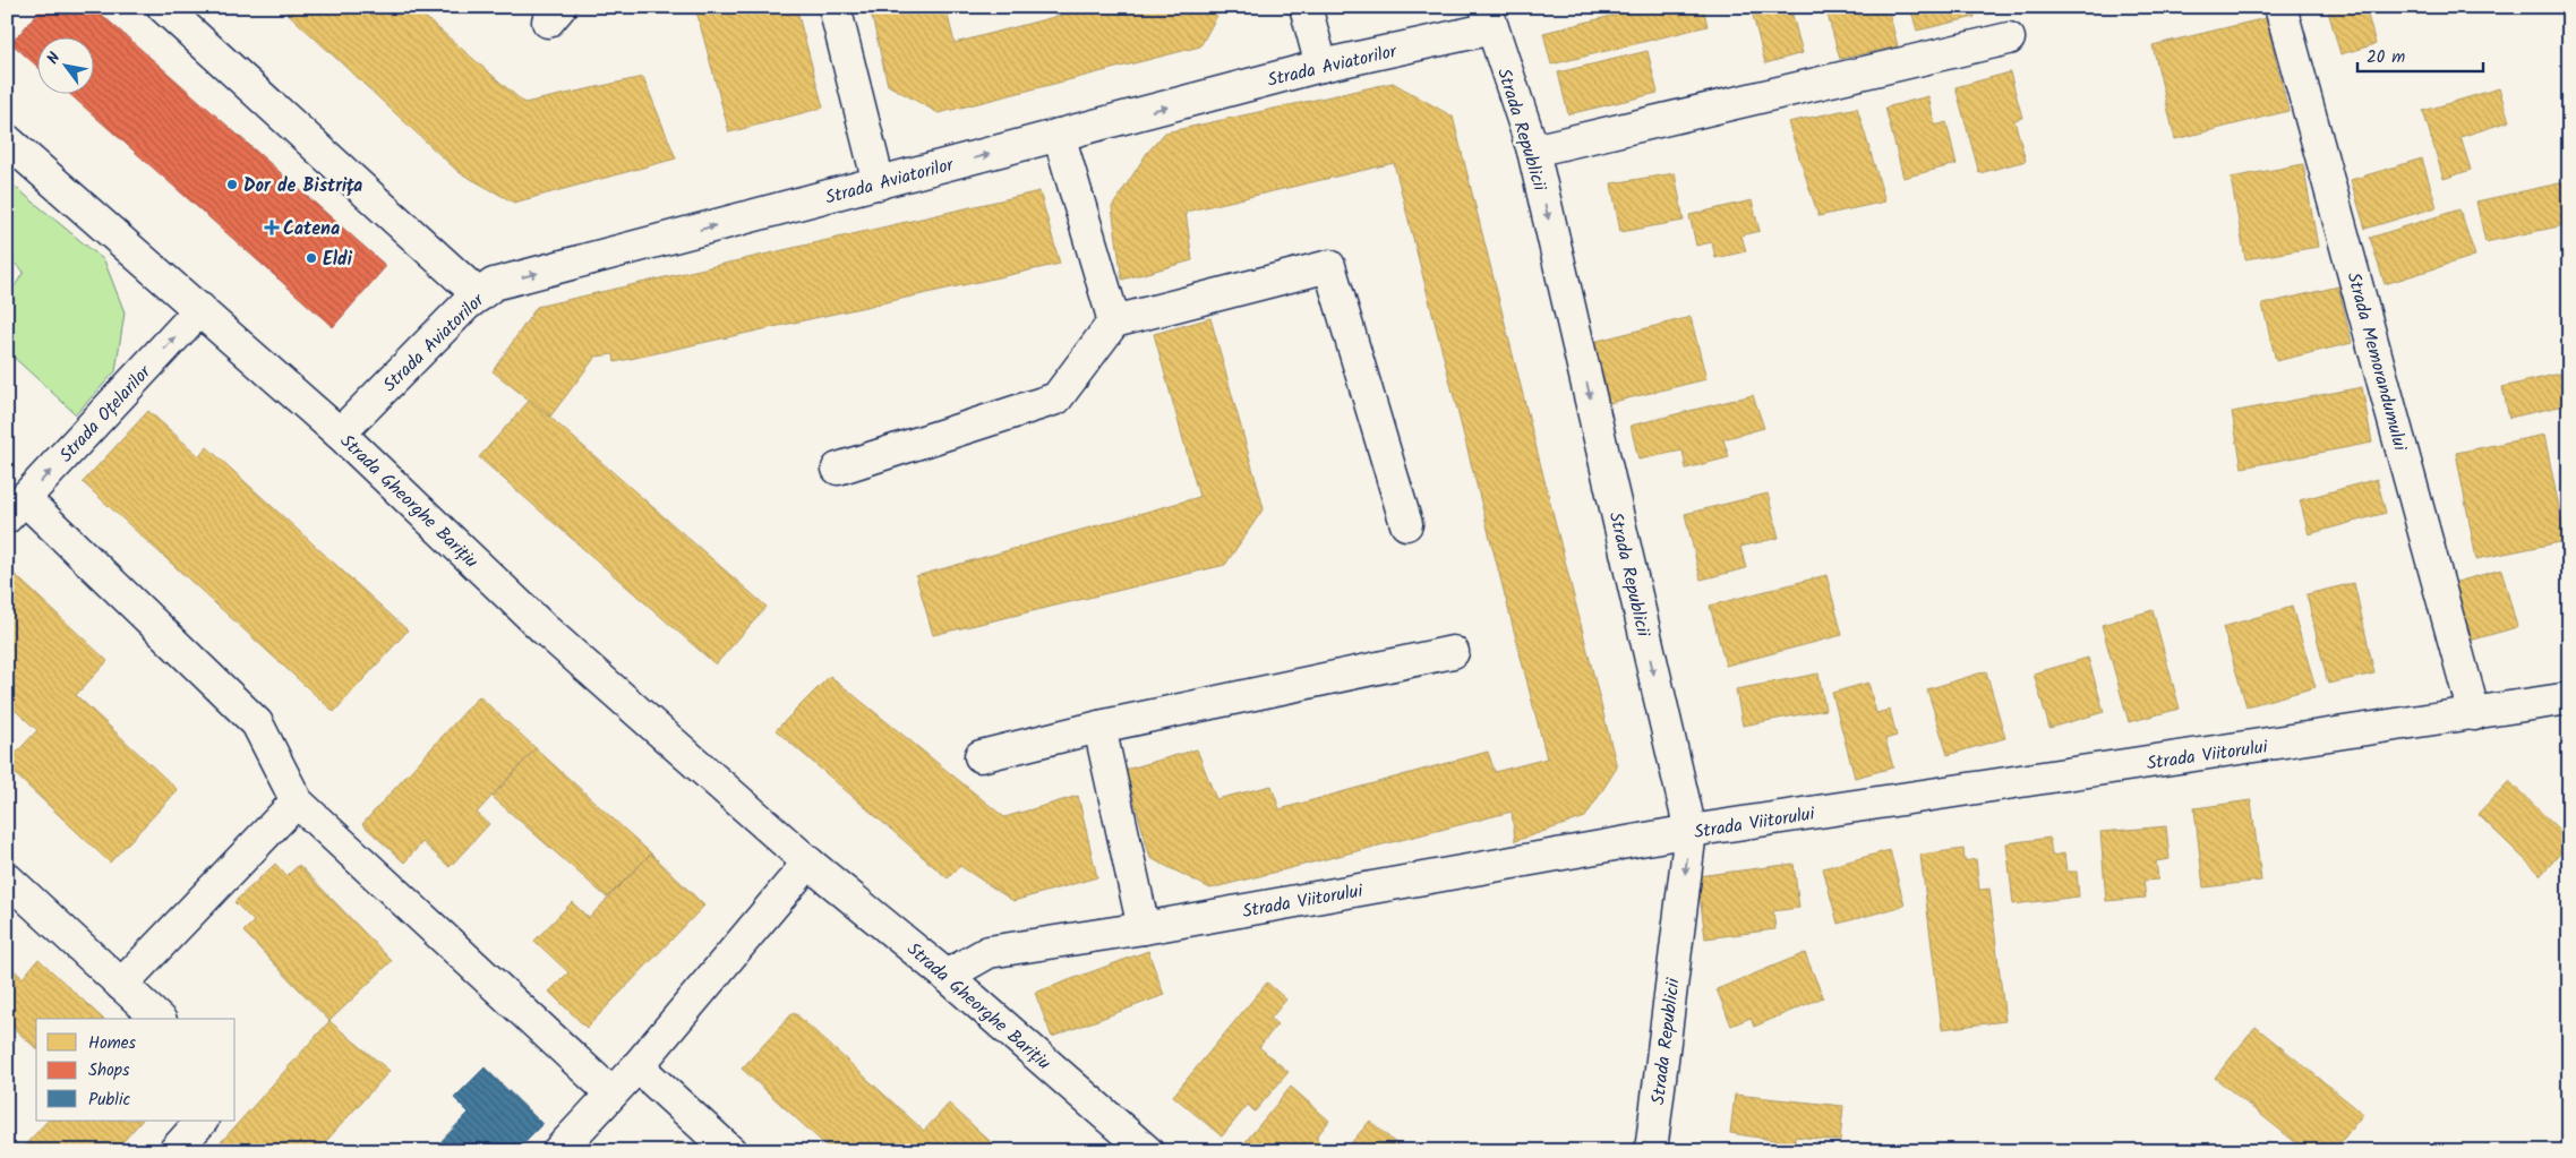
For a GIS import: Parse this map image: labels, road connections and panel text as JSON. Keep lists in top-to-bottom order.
{
  "streets": {
    "street": [
      "Strada Aviatorilor",
      "Strada Republicii",
      "Strada Memorandumului",
      "Strada Oțelarilor",
      "Strada Gheorghe Barițiu",
      "Strada Viitorului"
    ]
  },
  "crossings": [
    ["Strada Aviatorilor", "Strada Republicii"],
    ["Strada Aviatorilor", "Strada Gheorghe Barițiu"],
    ["Strada Republicii", "Strada Viitorului"],
    ["Strada Memorandumului", "Strada Viitorului"],
    ["Strada Oțelarilor", "Strada Gheorghe Barițiu"],
    ["Strada Gheorghe Barițiu", "Strada Viitorului"]
  ],
  "one_way": ["Strada Republicii", "Strada Oțelarilor"],
  "places": {
    "other": ["Dor de Bistrița", "Eldi"],
    "health": ["Catena"]
  },
  "legend": ["Homes", "Shops", "Public"],
  "scale_bar": "20 m",
  "north": "top left"
}
